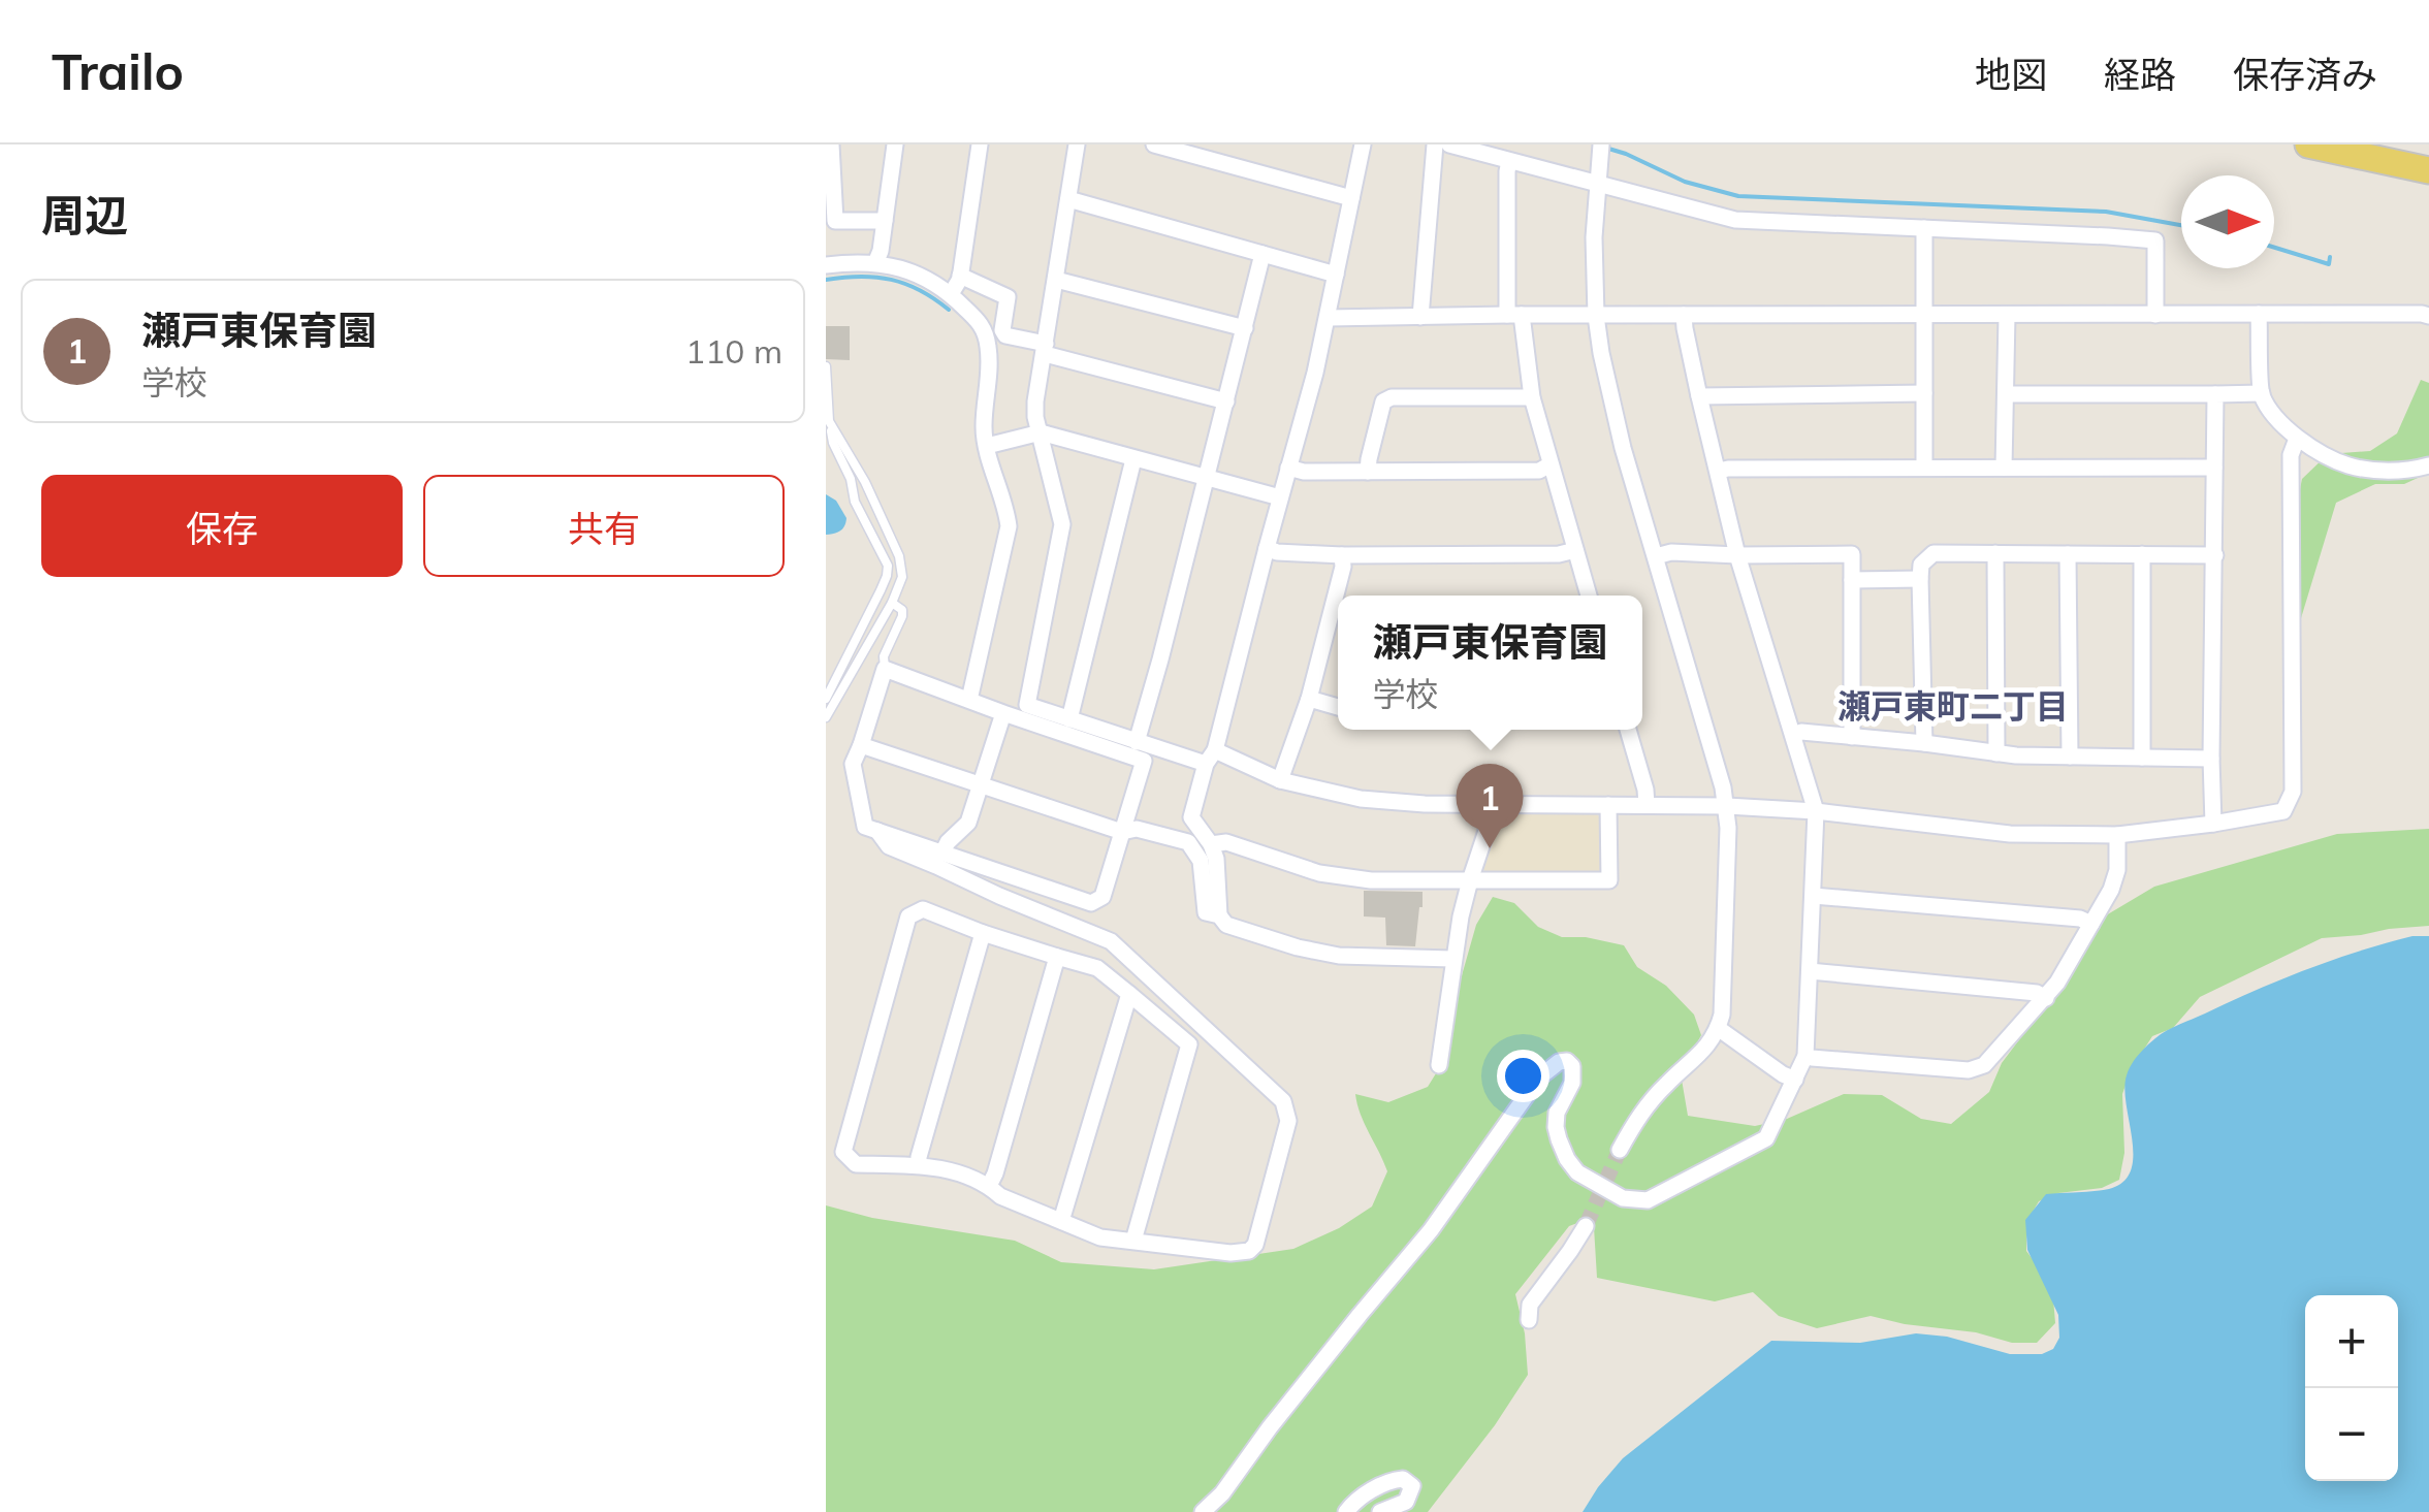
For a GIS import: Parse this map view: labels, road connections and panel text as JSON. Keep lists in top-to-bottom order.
{
  "districts": ["瀬戸東町二丁目"],
  "north": "right",
  "page": {
    "header": "Trailo",
    "nav": ["地図", "経路", "保存済み"],
    "heading": "周辺",
    "list": [
      {
        "mark": "1",
        "name": "瀬戸東保育園",
        "note": "学校",
        "value": "110 m"
      }
    ],
    "buttons": ["保存", "共有"],
    "popup": ["瀬戸東保育園", "学校"],
    "pins": "1",
    "map_buttons": ["+", "−"]
  }
}
